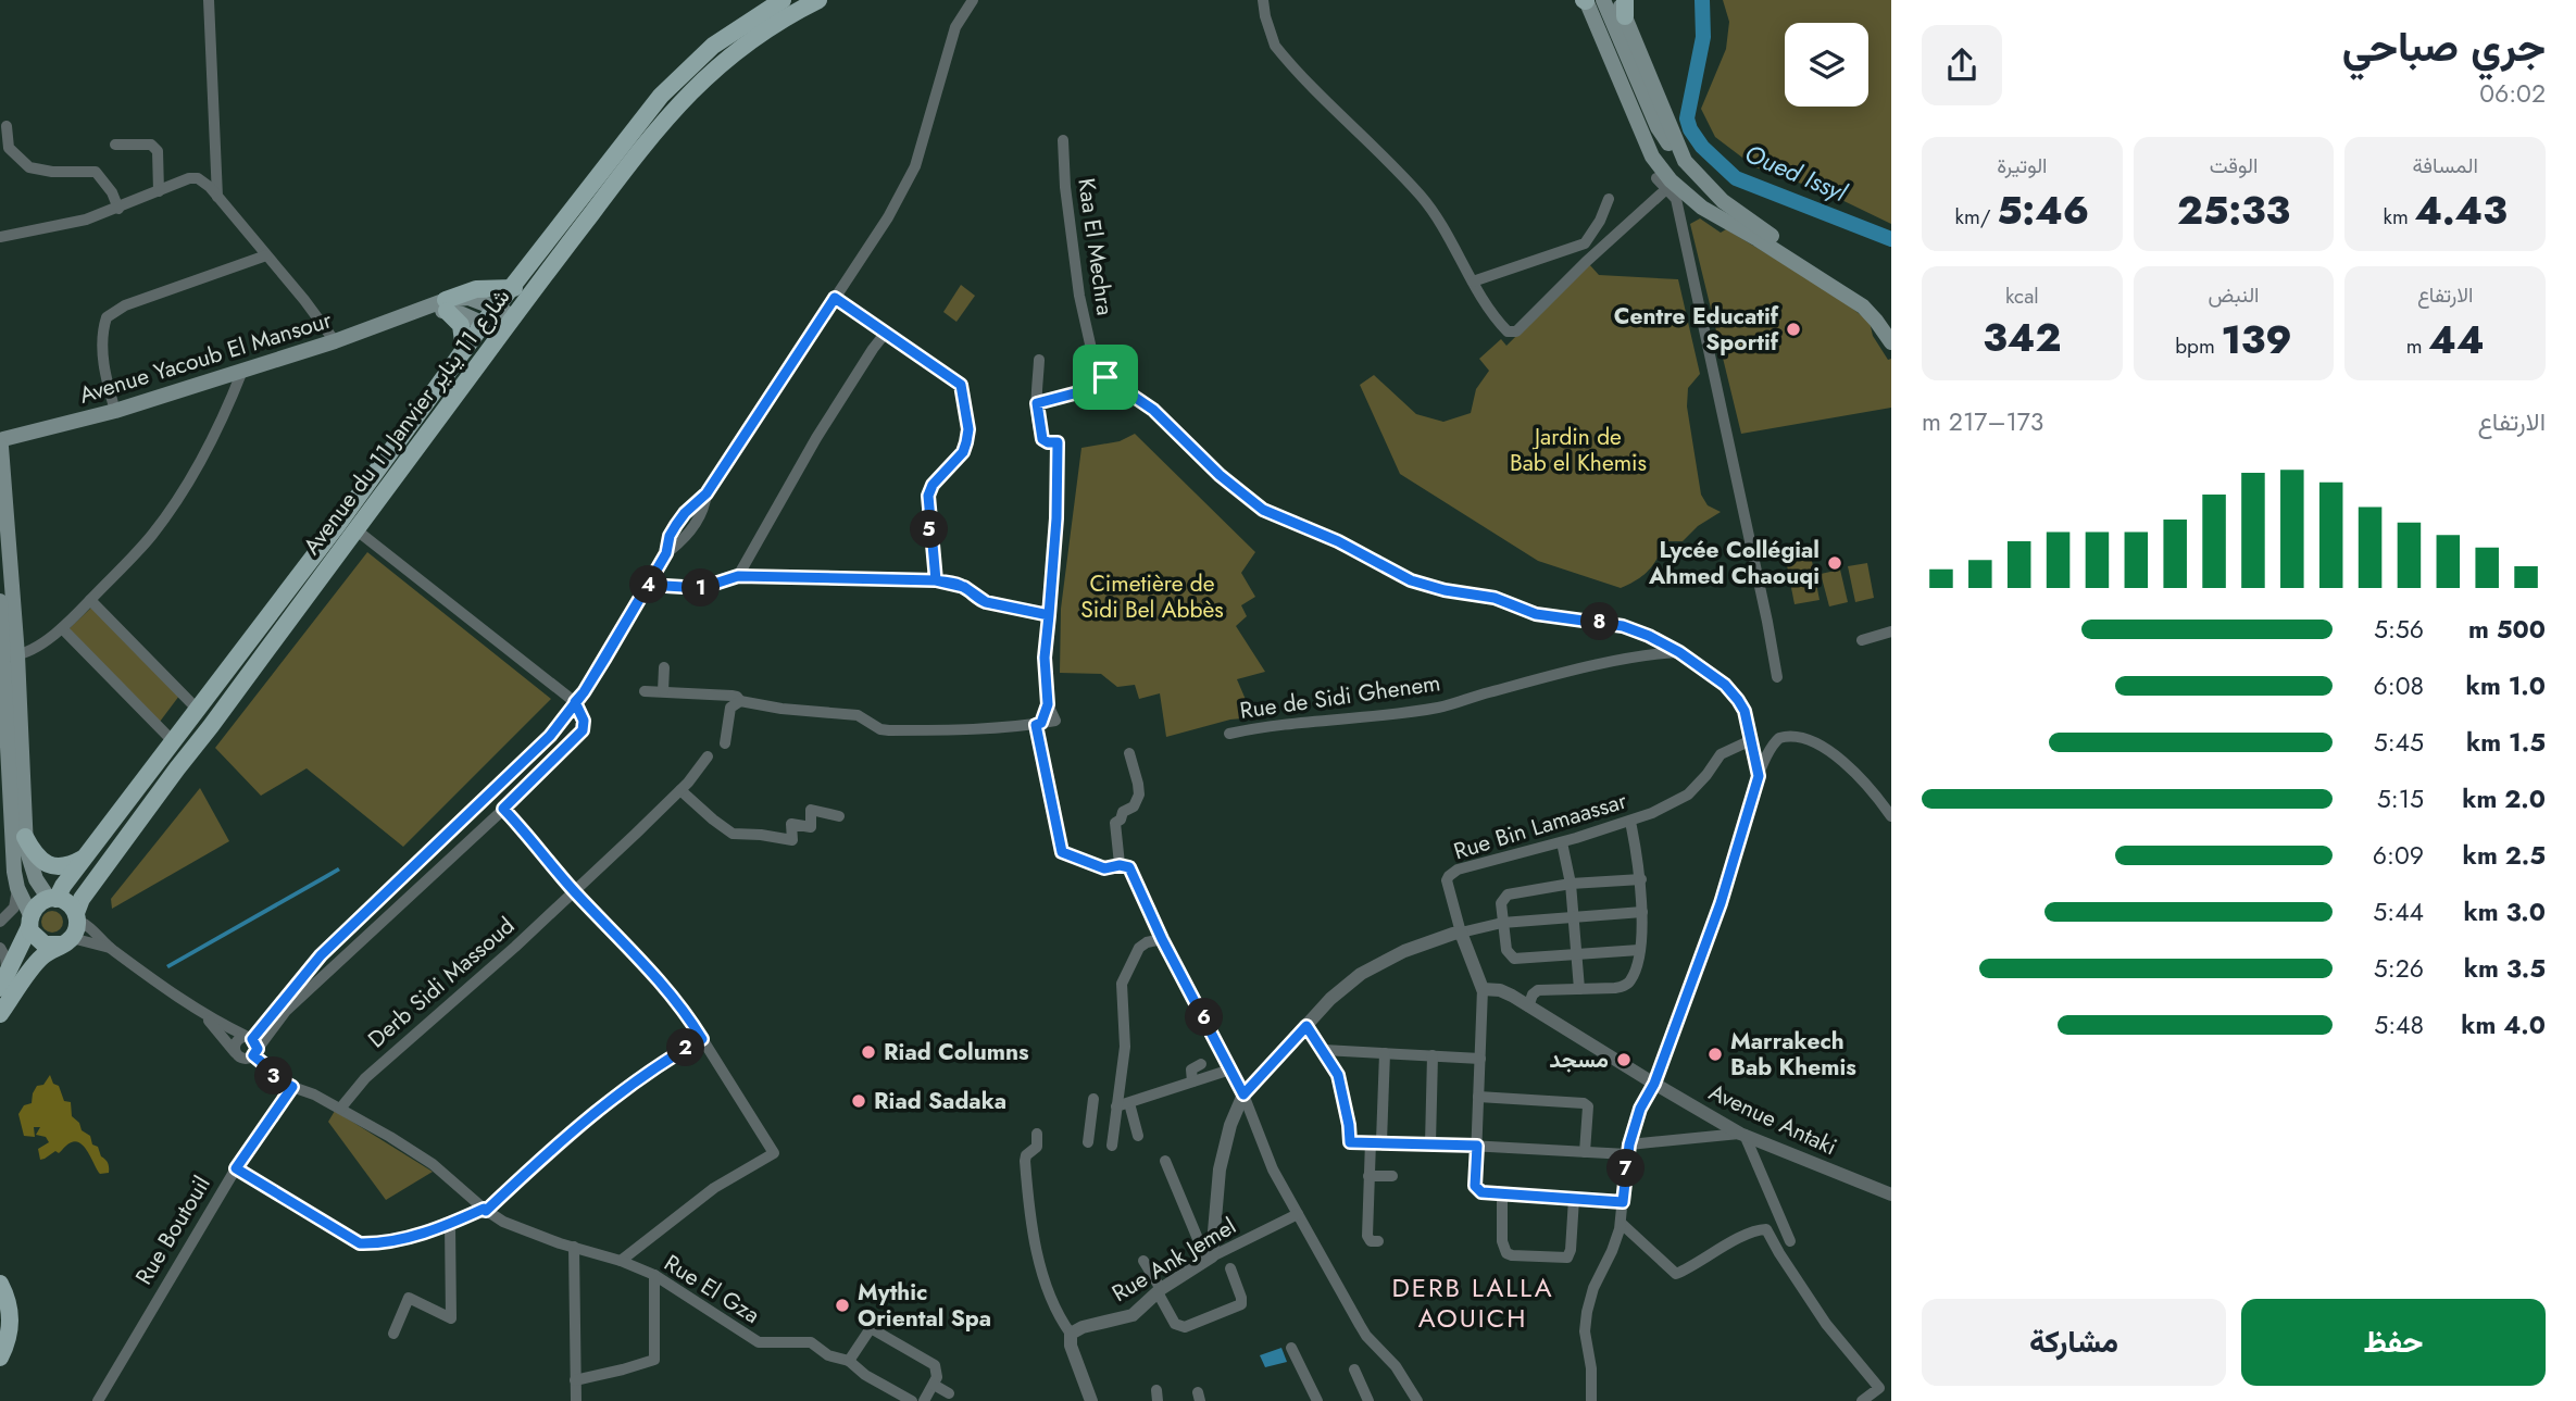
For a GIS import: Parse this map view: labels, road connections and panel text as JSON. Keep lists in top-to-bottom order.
{
  "streets": {
    "main road": ["Avenue Yacoub El Mansour", "Avenue du 11 Janvier شارع 11 يناير"],
    "street": [
      "Kaa El Mechra",
      "Rue de Sidi Ghenem",
      "Rue Bin Lamaassar",
      "Derb Sidi Massoud",
      "Avenue Antaki",
      "Rue Boutouil",
      "Rue Ank Jemel",
      "Rue El Gza"
    ]
  },
  "crossings": [
    ["Avenue Yacoub El Mansour", "Avenue du 11 Janvier شارع 11 يناير"],
    ["Rue Bin Lamaassar", "Avenue Antaki"],
    ["Derb Sidi Massoud", "Rue El Gza"],
    ["Rue Boutouil", "Rue El Gza"]
  ],
  "districts": ["DERB LALLA AOUICH"],
  "water": ["Oued Issyl"],
  "parks": ["Jardin de Bab el Khemis", "Cimetière de Sidi Bel Abbès"],
  "places": [
    "Centre Educatif Sportif",
    "Lycée Collégial Ahmed Chaouqi",
    "Riad Columns",
    "Marrakech Bab Khemis",
    "مسجد",
    "Riad Sadaka",
    "Mythic Oriental Spa"
  ],
  "page": {
    "heading": ["جري صباحي", "06:02"],
    "stats": [
      ["المسافة", "4.43 km"],
      ["الوقت", "25:33"],
      ["الوتيرة", "5:46 /km"],
      ["الارتفاع", "44 m"],
      ["النبض", "139 bpm"],
      ["kcal", "342"]
    ],
    "chart": ["الارتفاع", "173–217 m"],
    "pins": [
      "5",
      "4",
      "1",
      "8",
      "6",
      "2",
      "3",
      "7"
    ],
    "list": [
      {
        "name": "500 m",
        "note": "5:56"
      },
      {
        "name": "1.0 km",
        "note": "6:08"
      },
      {
        "name": "1.5 km",
        "note": "5:45"
      },
      {
        "name": "2.0 km",
        "note": "5:15"
      },
      {
        "name": "2.5 km",
        "note": "6:09"
      },
      {
        "name": "3.0 km",
        "note": "5:44"
      },
      {
        "name": "3.5 km",
        "note": "5:26"
      },
      {
        "name": "4.0 km",
        "note": "5:48"
      }
    ],
    "buttons": ["حفظ", "مشاركة"]
  }
}
